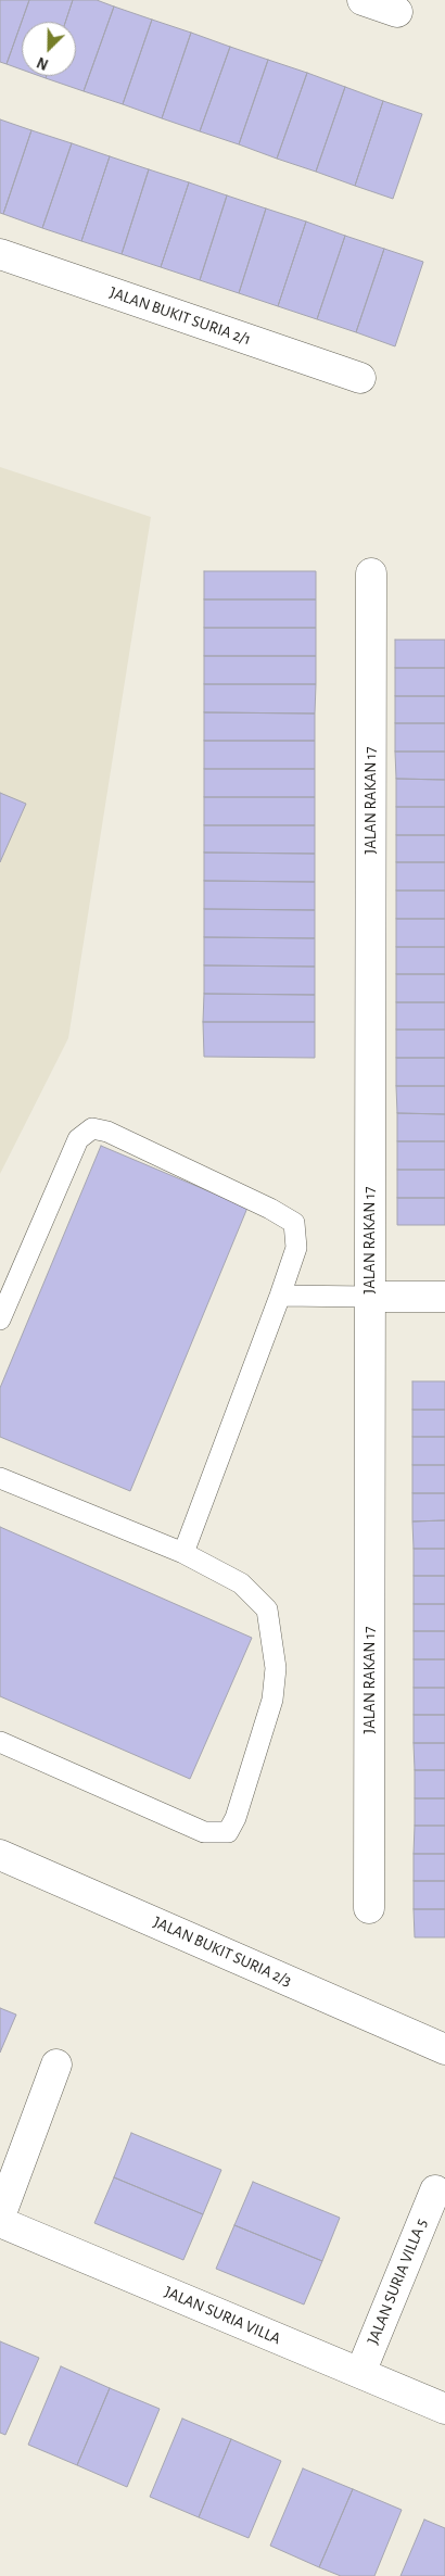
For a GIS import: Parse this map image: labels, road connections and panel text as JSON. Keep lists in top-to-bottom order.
{
  "streets": {
    "street": [
      "JALAN BUKIT SURIA 2/1",
      "JALAN RAKAN 17",
      "JALAN BUKIT SURIA 2/3",
      "JALAN SURIA VILLA 5",
      "JALAN SURIA VILLA"
    ]
  },
  "crossings": [
    ["JALAN SURIA VILLA 5", "JALAN SURIA VILLA"]
  ],
  "north": "bottom left"
}
